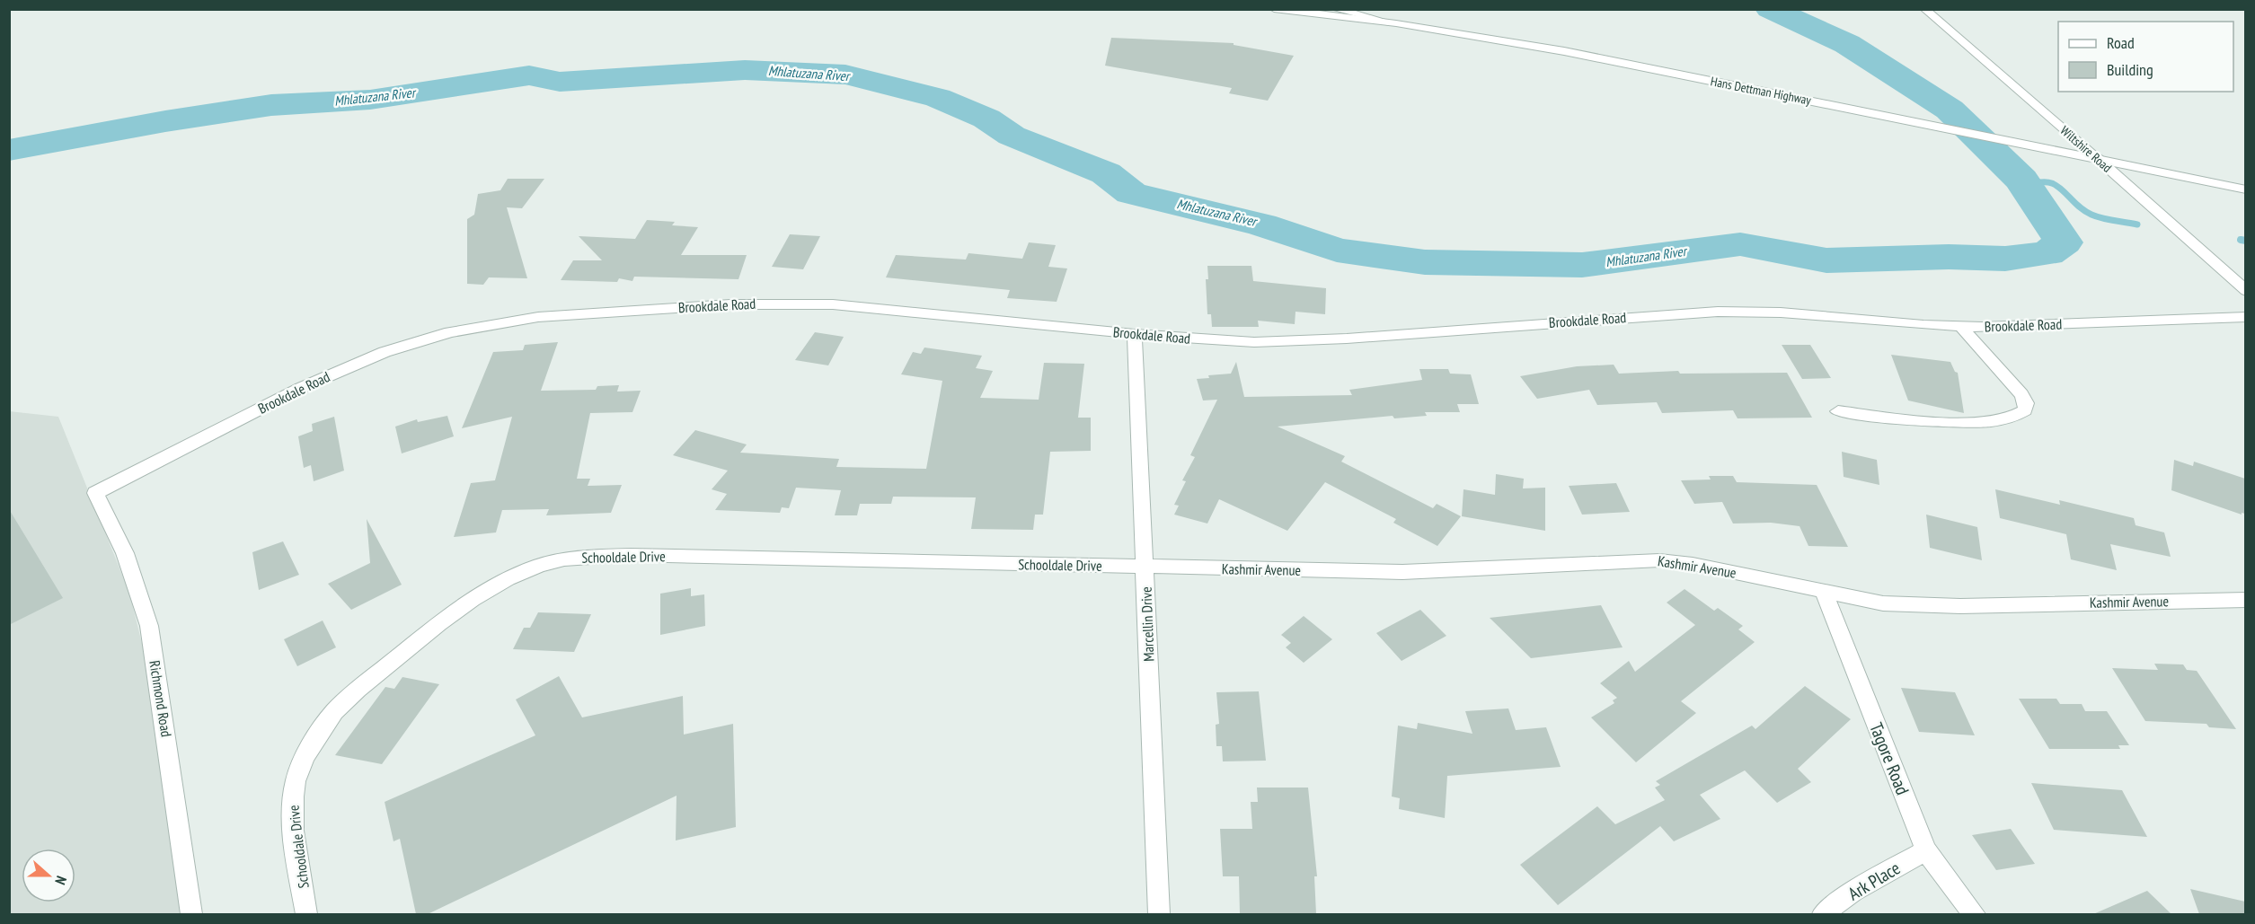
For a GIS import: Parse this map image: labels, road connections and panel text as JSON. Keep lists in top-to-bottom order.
{
  "streets": {
    "street": [
      "Hans Dettman Highway",
      "Wiltshire Road",
      "Brookdale Road",
      "Schooldale Drive",
      "Kashmir Avenue",
      "Marcellin Drive",
      "Richmond Road",
      "Tagore Road",
      "Ark Place"
    ]
  },
  "crossings": [
    ["Hans Dettman Highway", "Wiltshire Road"],
    ["Brookdale Road", "Marcellin Drive"],
    ["Brookdale Road", "Richmond Road"],
    ["Schooldale Drive", "Kashmir Avenue"],
    ["Schooldale Drive", "Marcellin Drive"],
    ["Kashmir Avenue", "Marcellin Drive"],
    ["Kashmir Avenue", "Tagore Road"],
    ["Tagore Road", "Ark Place"]
  ],
  "water": ["Mhlatuzana River"],
  "legend": ["Road", "Building"],
  "north": "right"
}
